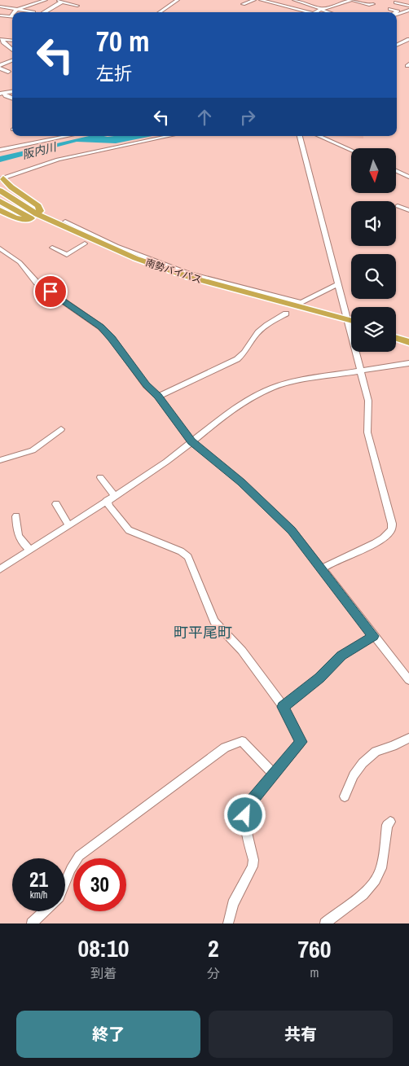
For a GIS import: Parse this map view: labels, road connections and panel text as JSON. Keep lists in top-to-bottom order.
{
  "streets": {
    "highway": ["南勢バイパス"]
  },
  "districts": ["町平尾町"],
  "water": ["阪内川"],
  "north": "bottom",
  "page": {
    "turn": ["70 m", "左折"],
    "speed": "21 km/h",
    "limit": "30",
    "eta": [
      "08:10",
      "到着",
      "2",
      "分",
      "760",
      "m"
    ],
    "buttons": ["終了", "共有"]
  }
}
